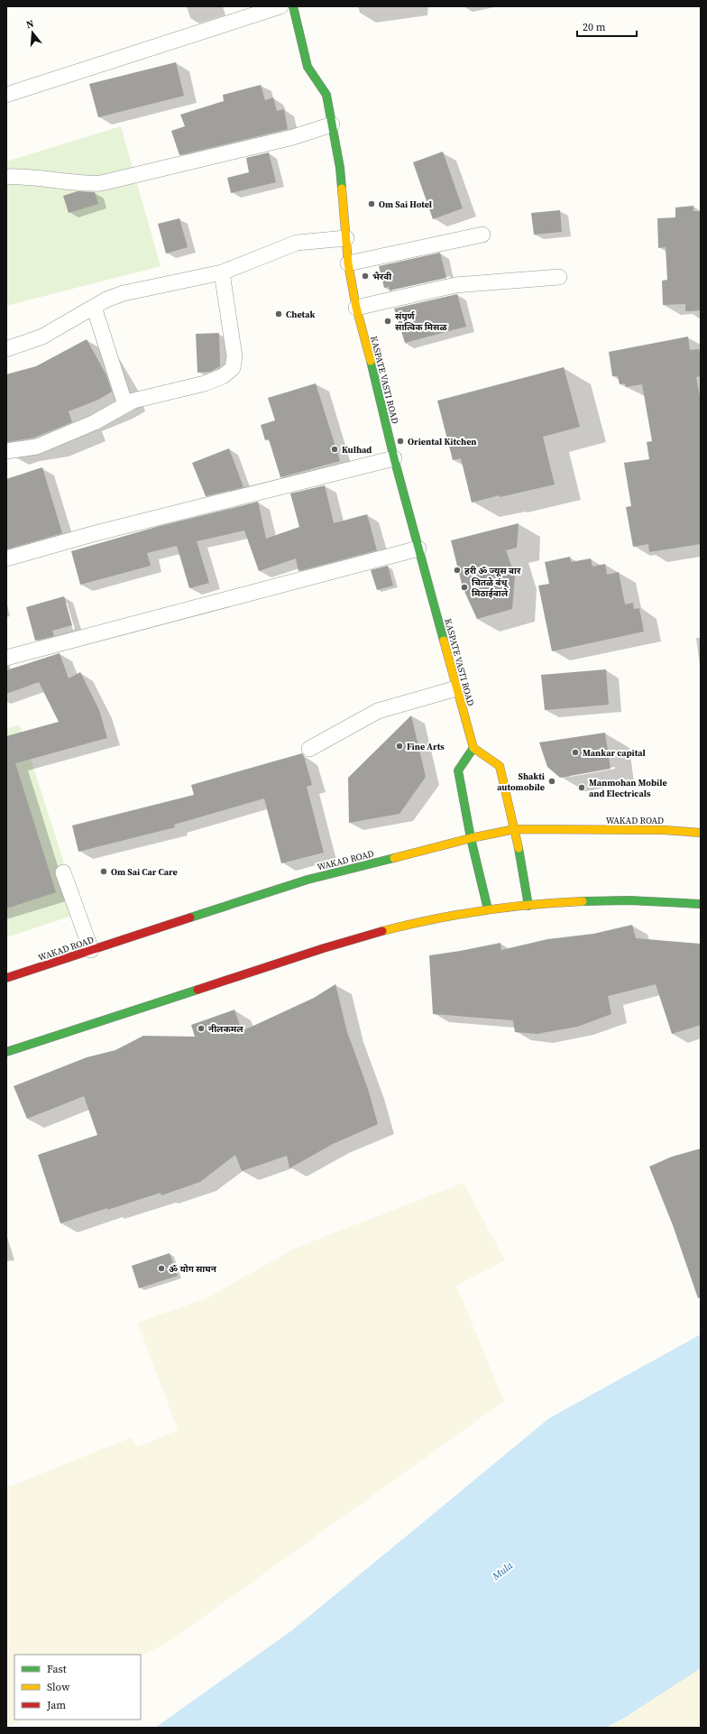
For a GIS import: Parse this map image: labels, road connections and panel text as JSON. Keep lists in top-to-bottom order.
{
  "streets": {
    "main road": ["KASPATE VASTI ROAD", "WAKAD ROAD"]
  },
  "water": ["Mula"],
  "places": [
    "Om Sai Hotel",
    "भैरवी",
    "Chetak",
    "संपूर्ण सात्विक मिसळ",
    "Oriental Kitchen",
    "Kulhad",
    "हरी ॐ ज्यूस बार",
    "चितळे बंधू मिठाईवाले",
    "Fine Arts",
    "Mankar capital",
    "Shakti automobile",
    "Manmohan Mobile and Electricals",
    "Om Sai Car Care",
    "नीलकमल",
    "ॐ योग साघन"
  ],
  "legend": ["Fast", "Slow", "Jam"],
  "scale_bar": "20 m",
  "north": "top"
}
